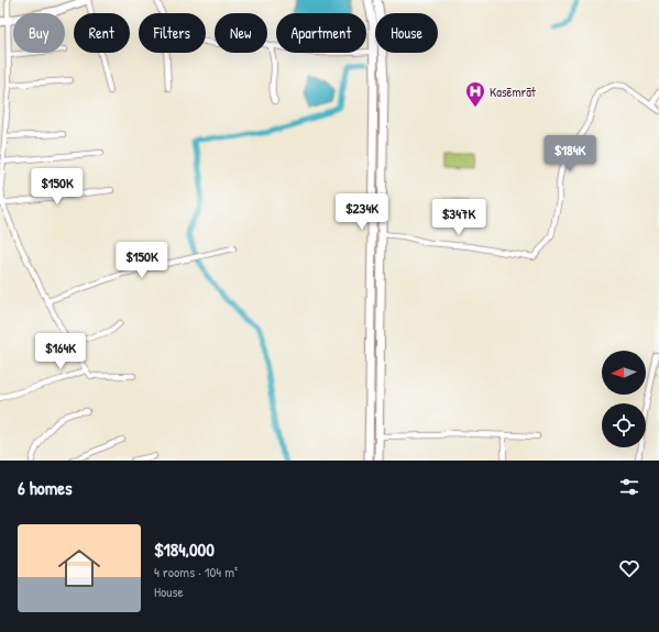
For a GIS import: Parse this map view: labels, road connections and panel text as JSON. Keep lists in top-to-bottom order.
{
  "places": {
    "hospital": ["Kasēmrāt"]
  },
  "north": "left",
  "page": {
    "chip": [
      "Buy",
      "Rent",
      "Filters",
      "New",
      "Apartment",
      "House"
    ],
    "price": [
      "$184K",
      "$150K",
      "$234K",
      "$347K",
      "$150K",
      "$164K"
    ],
    "heading": "6 homes",
    "list": [
      {
        "name": "$184,000",
        "note": "4 rooms · 104 m² · House"
      }
    ]
  }
}
